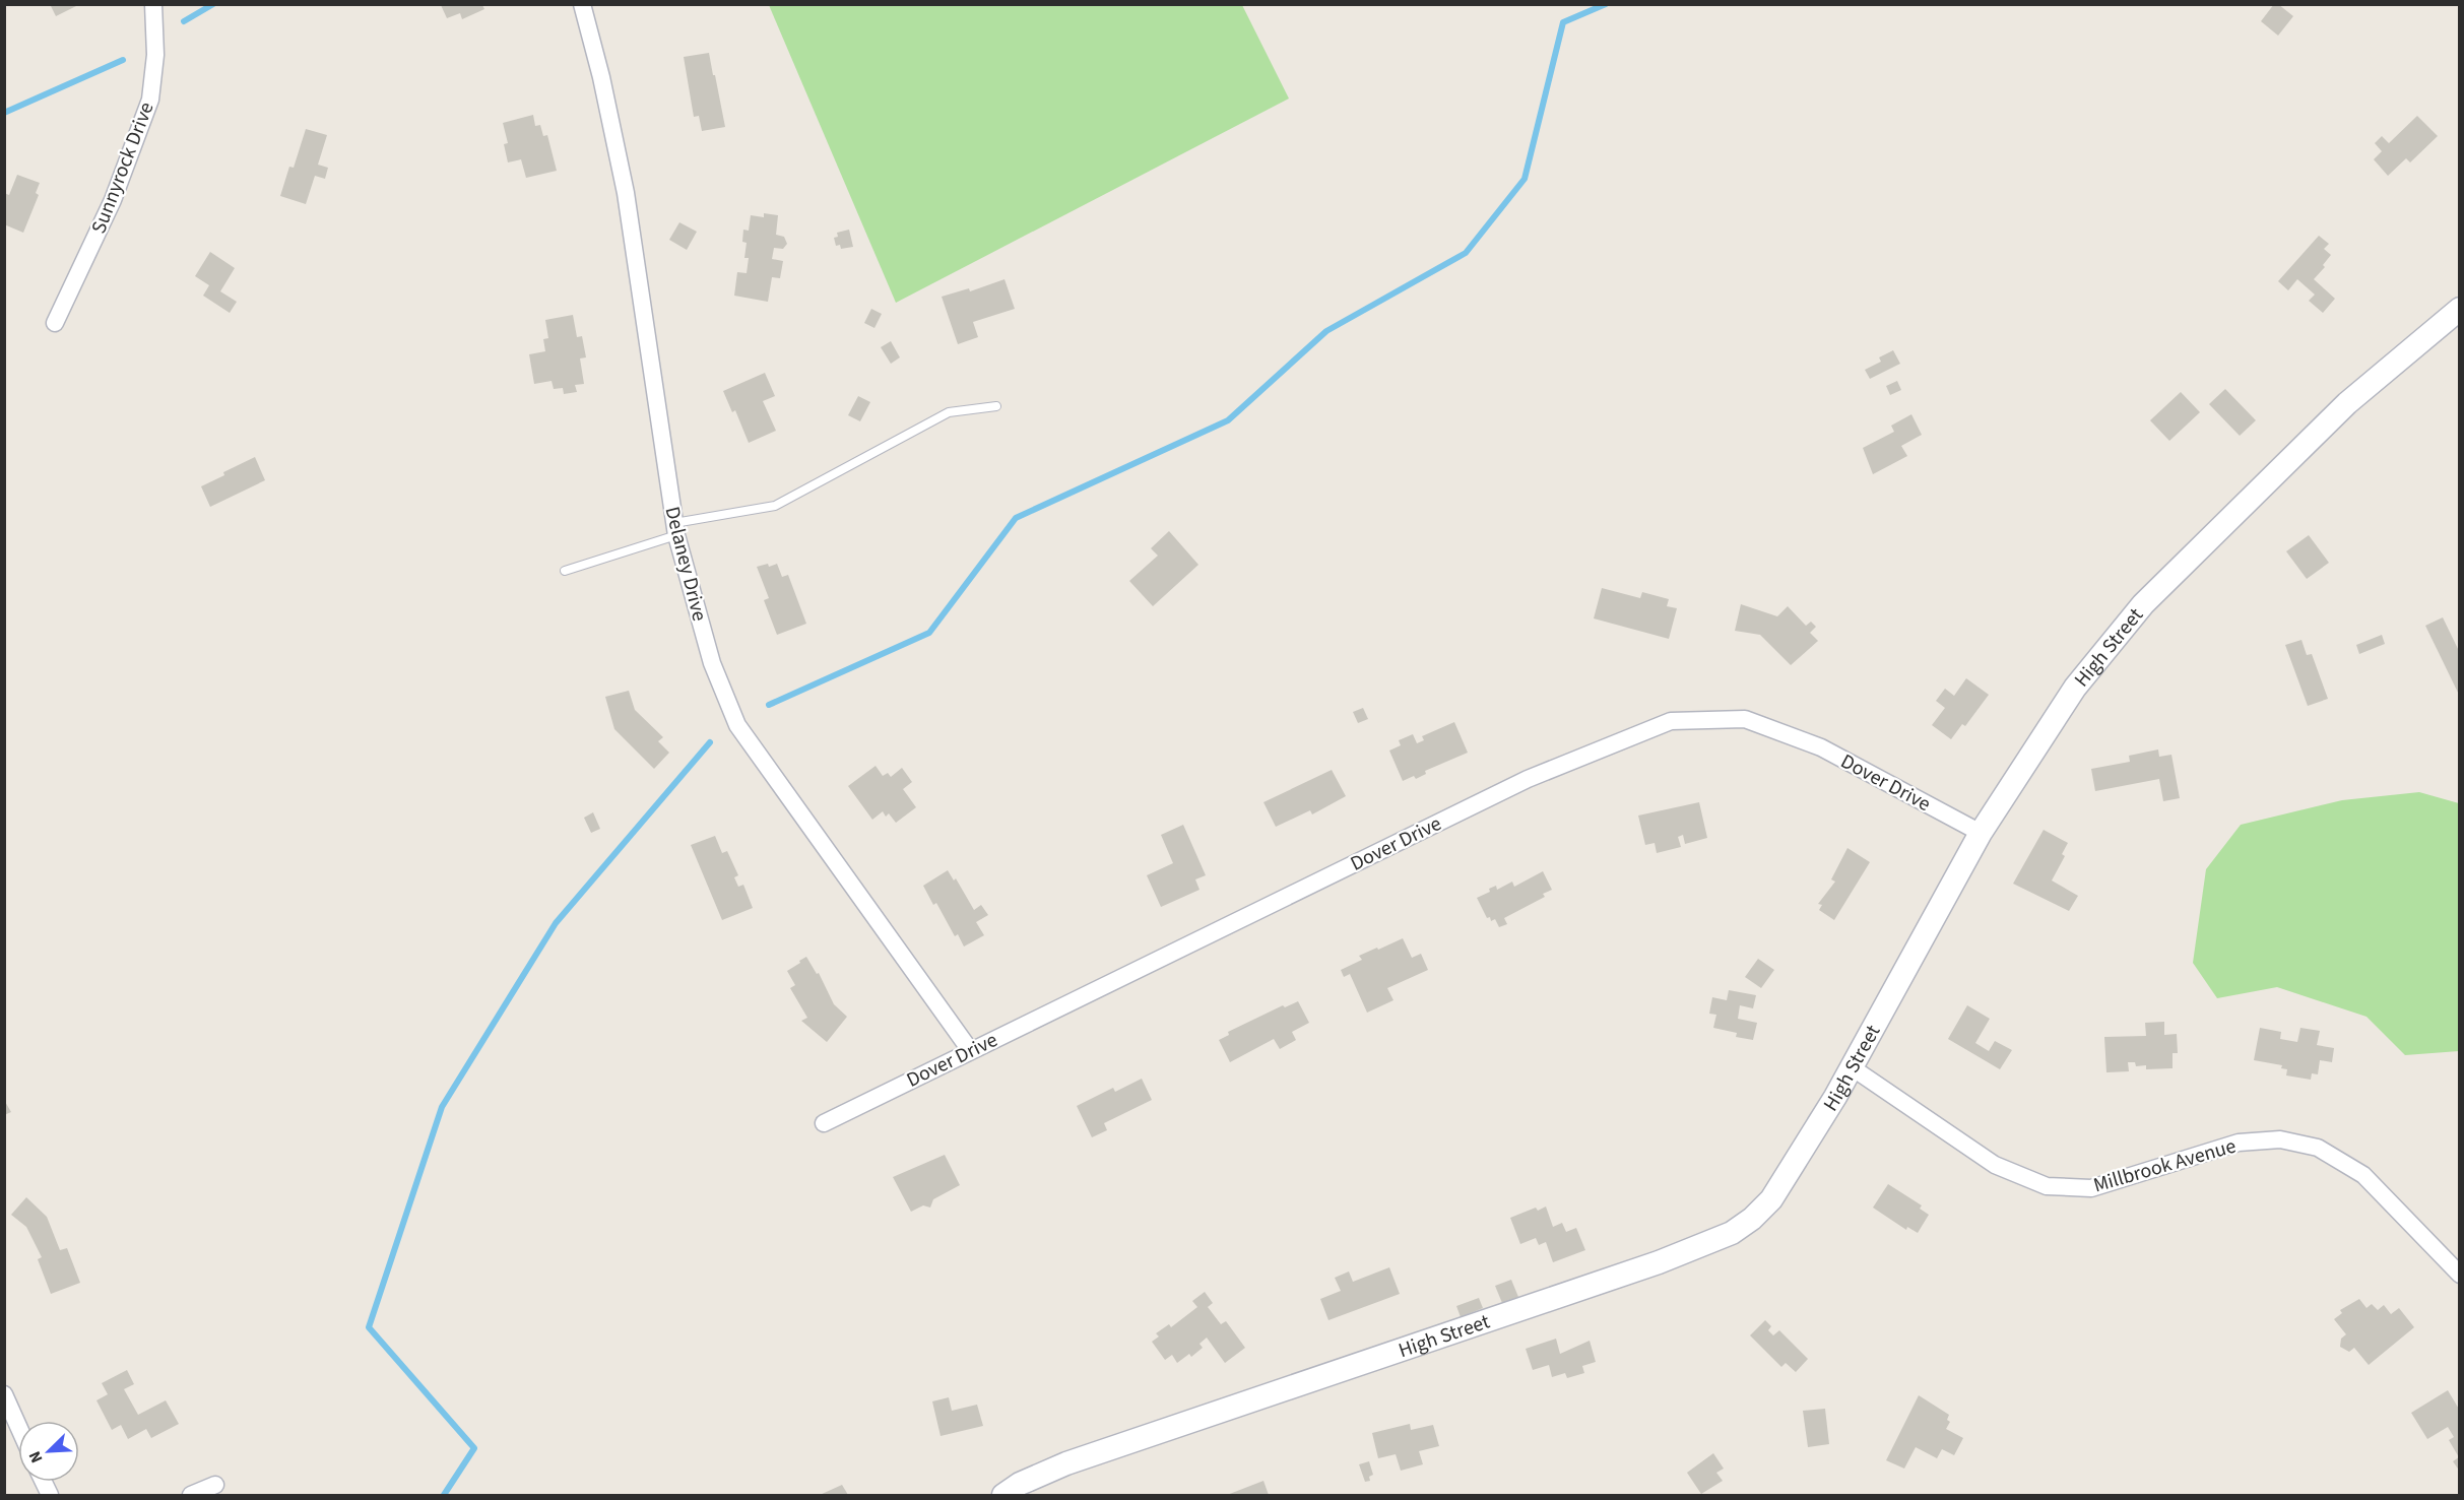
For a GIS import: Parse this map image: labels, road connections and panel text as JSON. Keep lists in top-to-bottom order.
{
  "streets": {
    "street": [
      "Sunnyrock Drive",
      "Delaney Drive",
      "High Street",
      "Dover Drive",
      "Millbrook Avenue"
    ]
  },
  "crossings": [
    ["Delaney Drive", "Dover Drive"],
    ["High Street", "Dover Drive"],
    ["High Street", "Millbrook Avenue"]
  ],
  "north": "bottom left"
}
